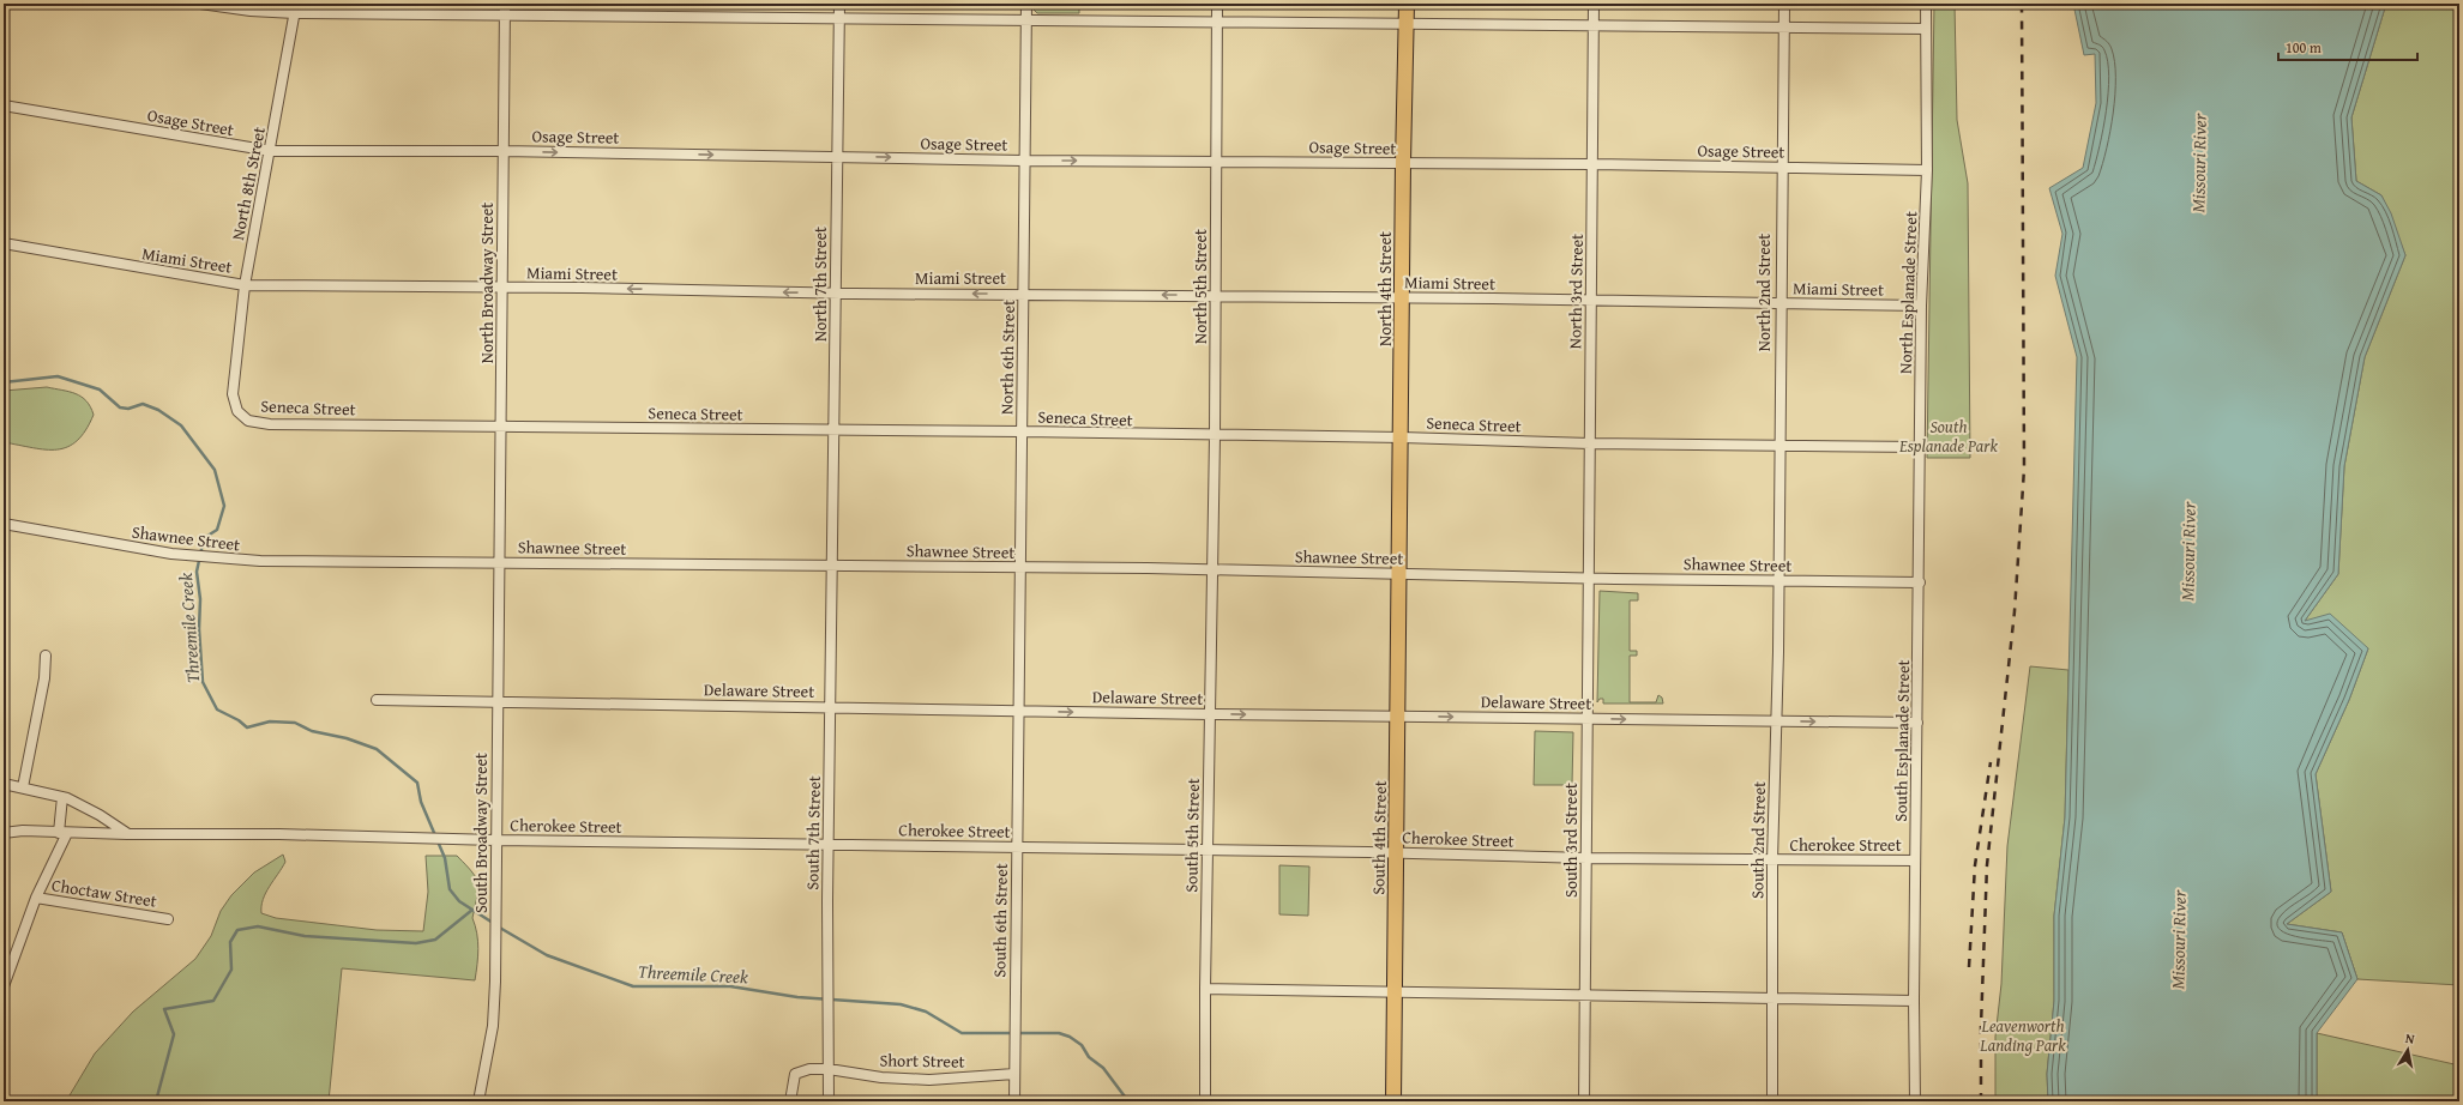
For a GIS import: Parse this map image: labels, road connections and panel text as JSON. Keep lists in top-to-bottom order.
{
  "streets": {
    "highway": ["North 4th Street", "South 4th Street"],
    "street": [
      "Osage Street",
      "North 8th Street",
      "Miami Street",
      "North Broadway Street",
      "North 7th Street",
      "North 5th Street",
      "North 3rd Street",
      "North 2nd Street",
      "North Esplanade Street",
      "North 6th Street",
      "Seneca Street",
      "Shawnee Street",
      "Delaware Street",
      "South Esplanade Street",
      "Cherokee Street",
      "South Broadway Street",
      "South 7th Street",
      "South 5th Street",
      "South 3rd Street",
      "South 2nd Street",
      "Choctaw Street",
      "South 6th Street",
      "Short Street"
    ]
  },
  "crossings": [
    ["Osage Street", "North 8th Street"],
    ["Osage Street", "North Broadway Street"],
    ["Osage Street", "North 7th Street"],
    ["Osage Street", "North 5th Street"],
    ["Osage Street", "North 4th Street"],
    ["Osage Street", "North 3rd Street"],
    ["Osage Street", "North 2nd Street"],
    ["Osage Street", "North Esplanade Street"],
    ["Osage Street", "North 6th Street"],
    ["North 8th Street", "Miami Street"],
    ["North 8th Street", "Seneca Street"],
    ["Miami Street", "North Broadway Street"],
    ["Miami Street", "North 7th Street"],
    ["Miami Street", "North 5th Street"],
    ["Miami Street", "North 4th Street"],
    ["Miami Street", "North 3rd Street"],
    ["Miami Street", "North 2nd Street"],
    ["Miami Street", "North Esplanade Street"],
    ["Miami Street", "North 6th Street"],
    ["North Broadway Street", "Seneca Street"],
    ["North Broadway Street", "Shawnee Street"],
    ["North Broadway Street", "South Broadway Street"],
    ["North 7th Street", "Seneca Street"],
    ["North 7th Street", "Shawnee Street"],
    ["North 7th Street", "South 7th Street"],
    ["North 5th Street", "Seneca Street"],
    ["North 5th Street", "Shawnee Street"],
    ["North 5th Street", "South 5th Street"],
    ["North 4th Street", "Seneca Street"],
    ["North 4th Street", "Shawnee Street"],
    ["North 4th Street", "South 4th Street"],
    ["North 3rd Street", "Seneca Street"],
    ["North 3rd Street", "Shawnee Street"],
    ["North 3rd Street", "South 3rd Street"],
    ["North 2nd Street", "Seneca Street"],
    ["North 2nd Street", "Shawnee Street"],
    ["North 2nd Street", "South 2nd Street"],
    ["North Esplanade Street", "Seneca Street"],
    ["North Esplanade Street", "Shawnee Street"],
    ["North Esplanade Street", "South Esplanade Street"],
    ["North 6th Street", "Seneca Street"],
    ["North 6th Street", "Shawnee Street"],
    ["North 6th Street", "South 6th Street"],
    ["Shawnee Street", "South Esplanade Street"],
    ["Shawnee Street", "South Broadway Street"],
    ["Shawnee Street", "South 7th Street"],
    ["Shawnee Street", "South 5th Street"],
    ["Shawnee Street", "South 4th Street"],
    ["Shawnee Street", "South 3rd Street"],
    ["Shawnee Street", "South 2nd Street"],
    ["Shawnee Street", "South 6th Street"],
    ["Delaware Street", "South Esplanade Street"],
    ["Delaware Street", "South Broadway Street"],
    ["Delaware Street", "South 7th Street"],
    ["Delaware Street", "South 5th Street"],
    ["Delaware Street", "South 4th Street"],
    ["Delaware Street", "South 3rd Street"],
    ["Delaware Street", "South 2nd Street"],
    ["Delaware Street", "South 6th Street"],
    ["South Esplanade Street", "Cherokee Street"],
    ["Cherokee Street", "South Broadway Street"],
    ["Cherokee Street", "South 7th Street"],
    ["Cherokee Street", "South 5th Street"],
    ["Cherokee Street", "South 4th Street"],
    ["Cherokee Street", "South 3rd Street"],
    ["Cherokee Street", "South 2nd Street"],
    ["Cherokee Street", "South 6th Street"],
    ["South 7th Street", "Short Street"],
    ["South 6th Street", "Short Street"]
  ],
  "one_way": ["Osage Street", "Miami Street", "Delaware Street"],
  "water": ["Missouri River", "Threemile Creek"],
  "parks": ["South Esplanade Park", "Leavenworth Landing Park"],
  "scale_bar": "100 m",
  "north": "top"
}
